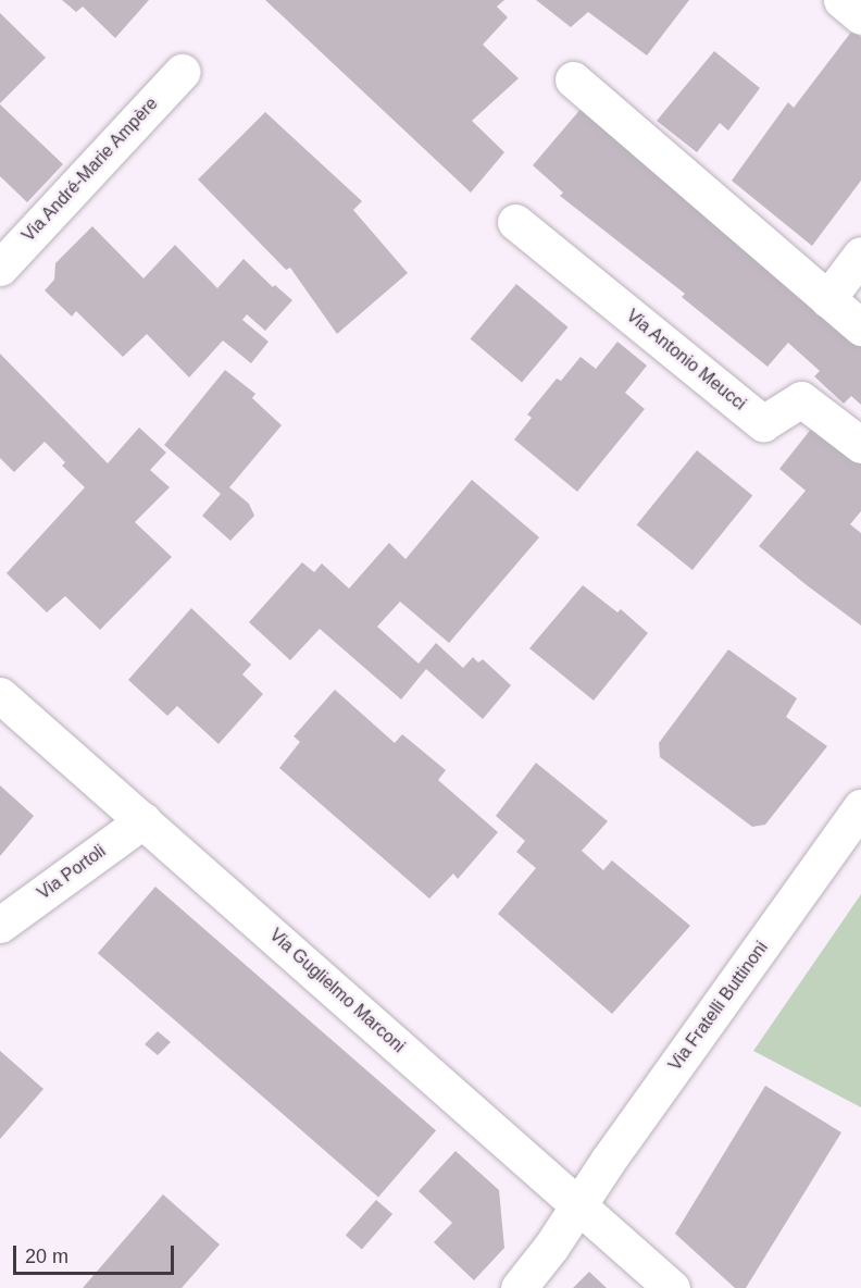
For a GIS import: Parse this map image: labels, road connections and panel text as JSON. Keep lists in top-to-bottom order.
{
  "streets": {
    "street": [
      "Via André-Marie Ampère",
      "Via Antonio Meucci",
      "Via Portoli",
      "Via Guglielmo Marconi",
      "Via Fratelli Buttinoni"
    ]
  },
  "crossings": [
    ["Via Portoli", "Via Guglielmo Marconi"],
    ["Via Guglielmo Marconi", "Via Fratelli Buttinoni"]
  ],
  "scale_bar": "20 m"
}
